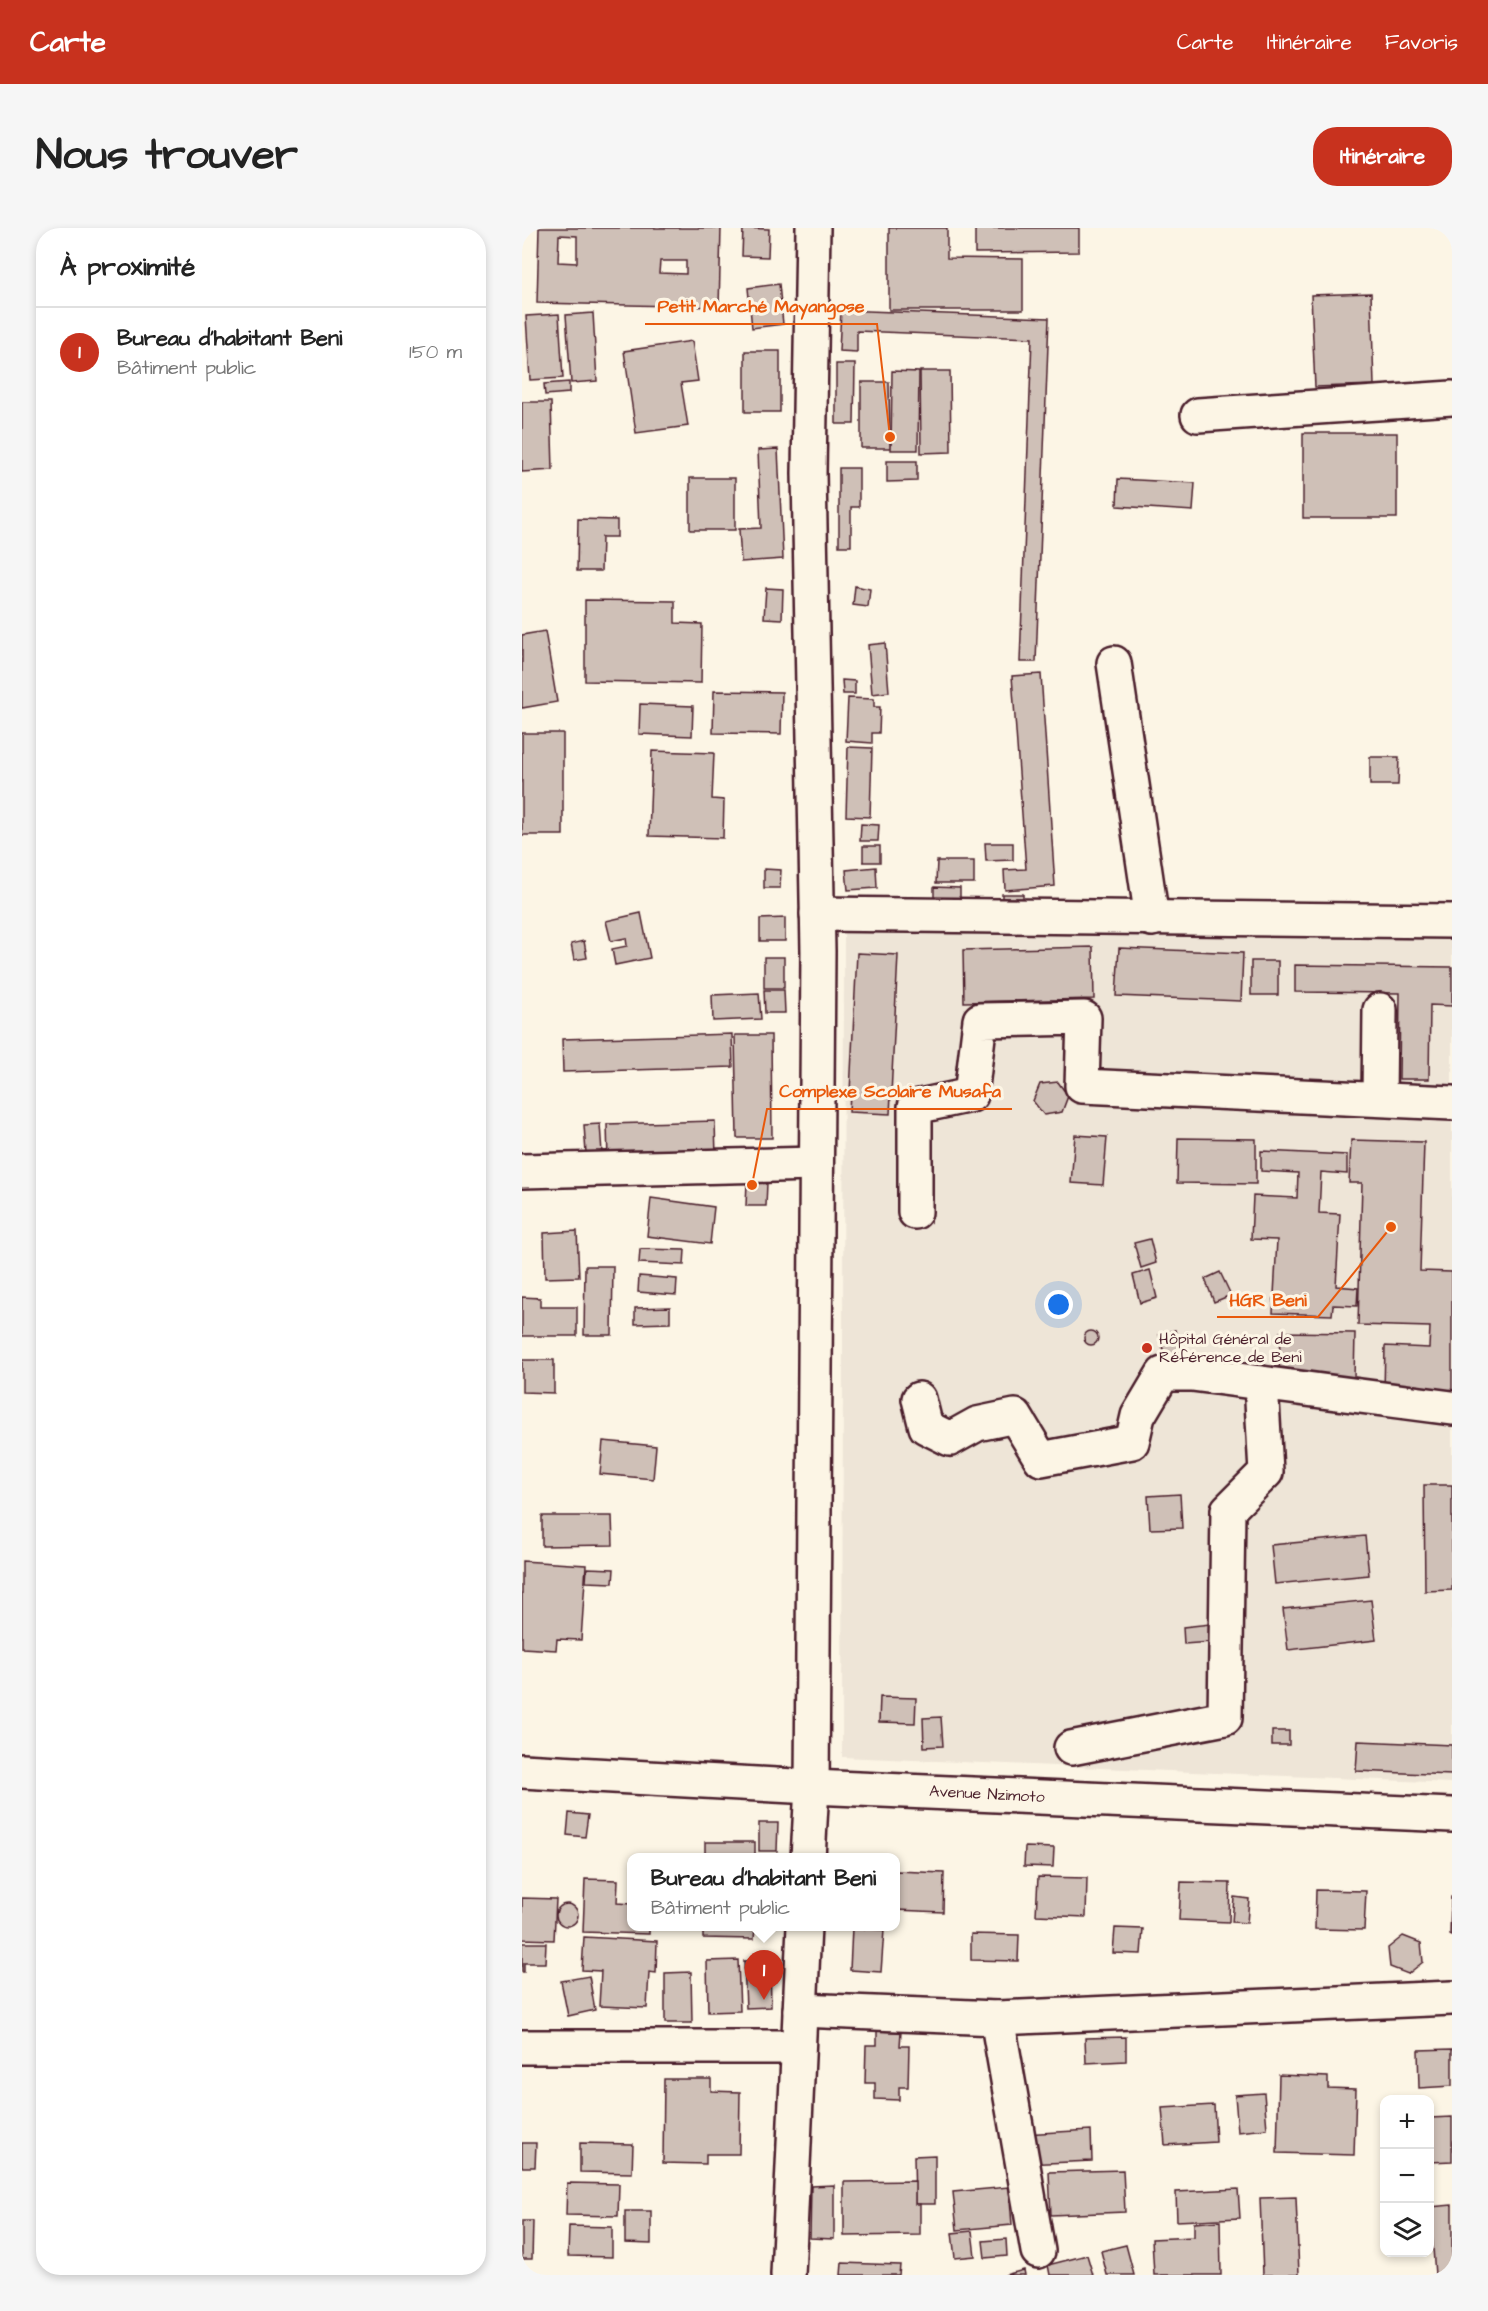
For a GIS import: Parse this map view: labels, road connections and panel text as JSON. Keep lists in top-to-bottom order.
{
  "streets": {
    "street": ["Avenue Nzimoto"]
  },
  "places": [
    "Petit Marché Mayangose",
    "Complexe Scolaire Musafa",
    "HGR Beni",
    "Hôpital Général de Référence de Beni"
  ],
  "page": {
    "header": "Carte",
    "nav": ["Carte", "Itinéraire", "Favoris"],
    "title": "Nous trouver",
    "buttons": "Itinéraire",
    "heading": "À proximité",
    "list": [
      {
        "mark": "1",
        "name": "Bureau d'habitant Beni",
        "note": "Bâtiment public",
        "value": "150 m"
      }
    ],
    "popup": ["Bureau d'habitant Beni", "Bâtiment public"],
    "pins": "1",
    "map_buttons": ["+", "−"]
  }
}
